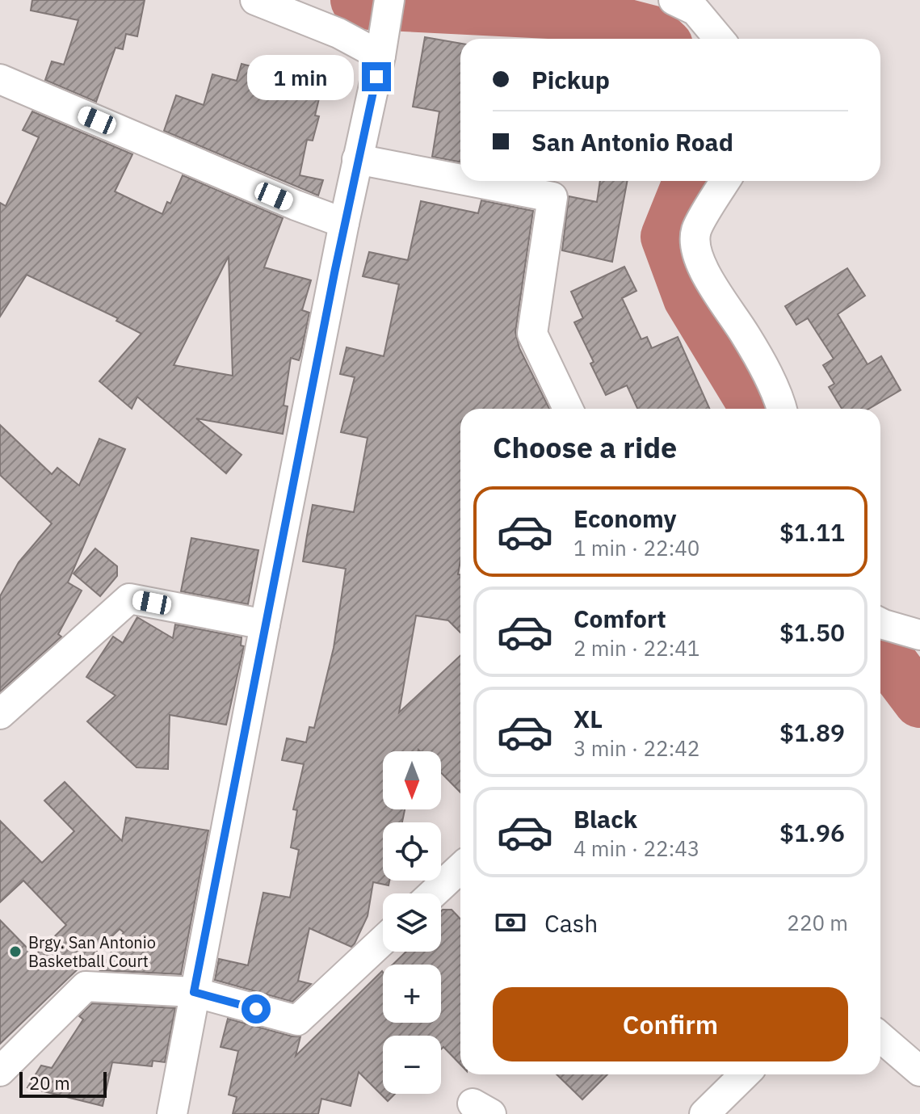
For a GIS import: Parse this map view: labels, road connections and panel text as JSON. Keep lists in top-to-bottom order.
{
  "places": ["Brgy. San Antonio Basketball Court"],
  "scale_bar": "20 m",
  "north": "bottom",
  "page": {
    "banner": ["Pickup", "San Antonio Road"],
    "bubble": "1 min",
    "heading": "Choose a ride",
    "list": [
      {
        "name": "Economy",
        "note": "1 min · 22:40",
        "value": "$1.11"
      },
      {
        "name": "Comfort",
        "note": "2 min · 22:41",
        "value": "$1.50"
      },
      {
        "name": "XL",
        "note": "3 min · 22:42",
        "value": "$1.89"
      },
      {
        "name": "Black",
        "note": "4 min · 22:43",
        "value": "$1.96"
      }
    ],
    "map_buttons": ["+", "−"],
    "pay": ["Cash", "220 m"],
    "buttons": "Confirm",
    "scale": "20 m"
  }
}
